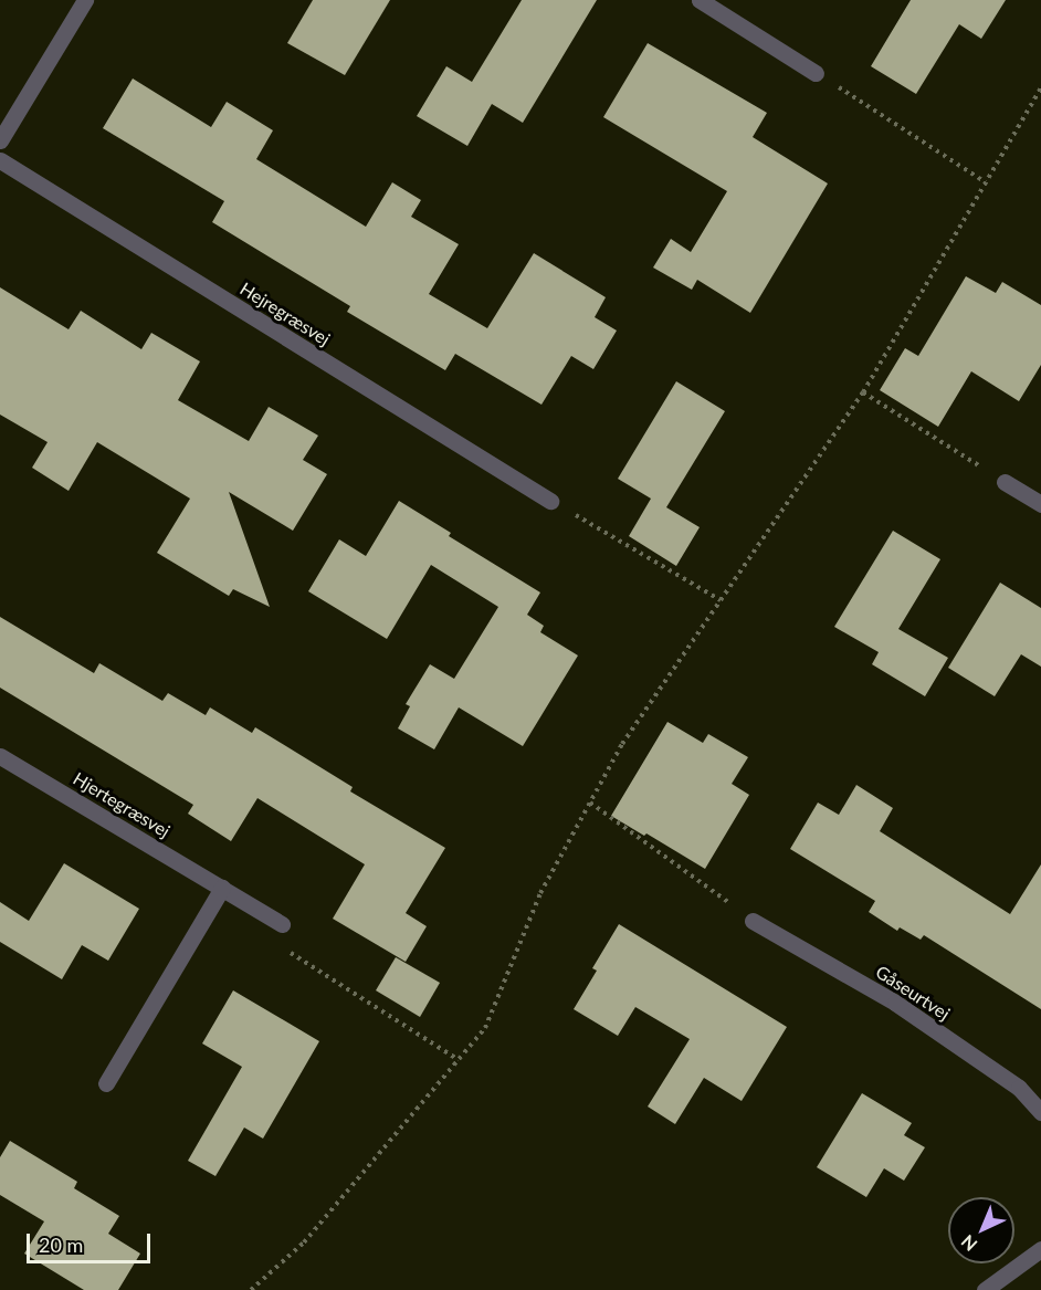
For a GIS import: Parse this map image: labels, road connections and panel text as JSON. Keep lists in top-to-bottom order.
{
  "streets": {
    "street": ["Hejregræsvej", "Hjertegræsvej", "Gåseurtvej"]
  },
  "scale_bar": "20 m",
  "north": "bottom left"
}
